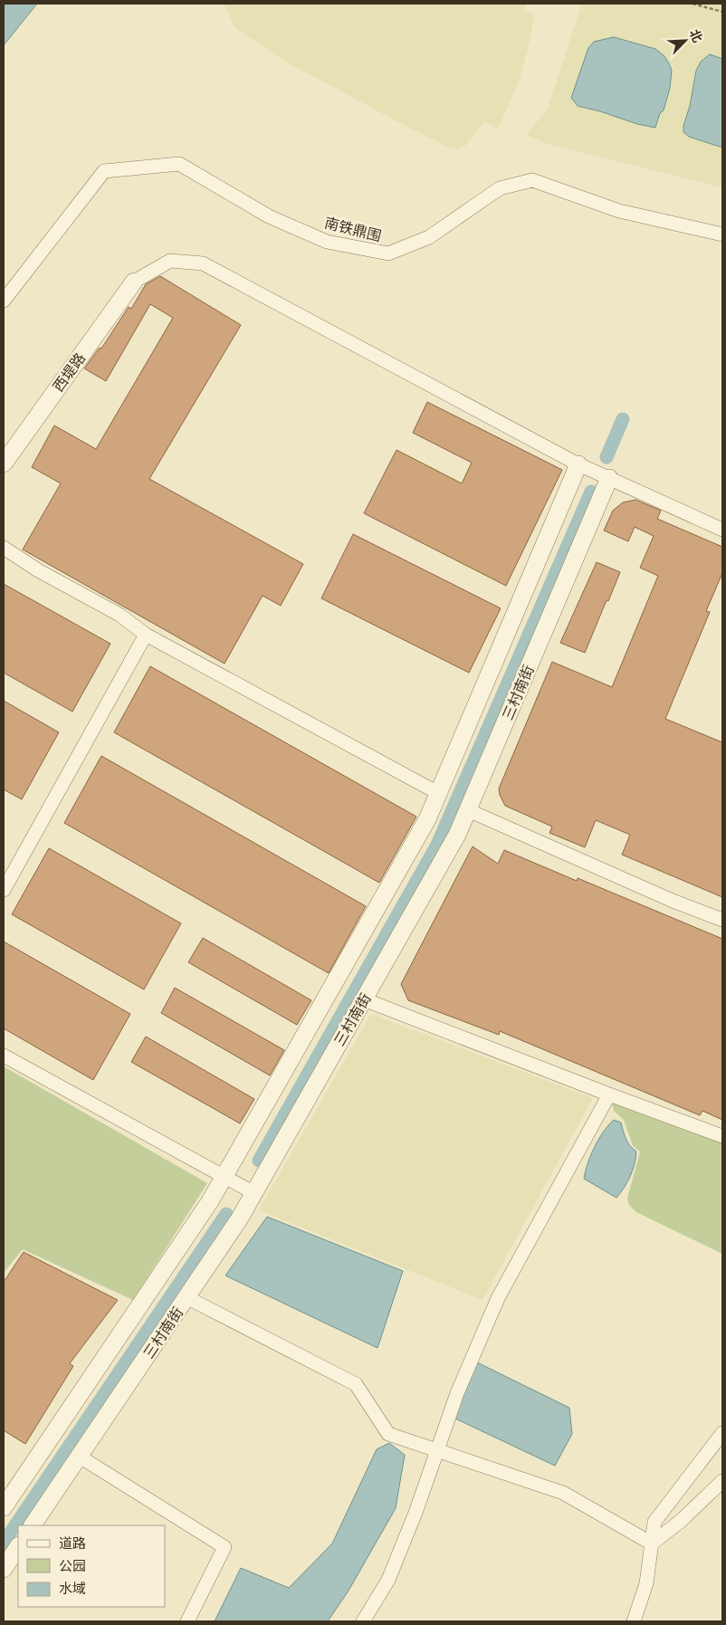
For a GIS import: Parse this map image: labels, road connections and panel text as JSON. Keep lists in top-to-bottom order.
{
  "streets": {
    "street": ["南铁鼎围", "西堤路", "三村南街"]
  },
  "legend": ["道路", "公园", "水域"],
  "north": "top right"
}
